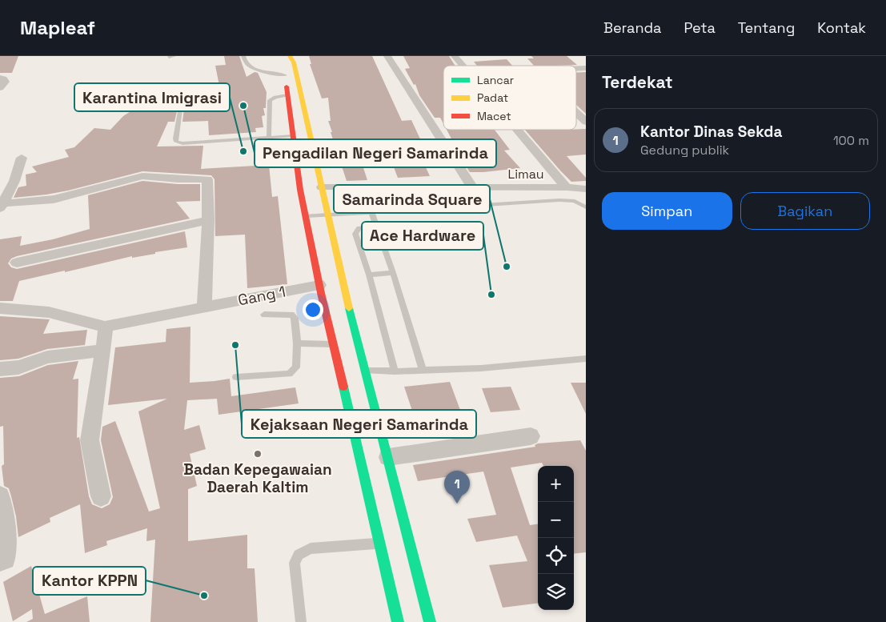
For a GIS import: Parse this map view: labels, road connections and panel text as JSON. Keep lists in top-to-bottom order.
{
  "streets": {
    "street": ["Limau", "Gang 1"]
  },
  "places": [
    "Pengadilan Negeri Samarinda",
    "Karantina Imigrasi",
    "Samarinda Square",
    "Ace Hardware",
    "Kejaksaan Negeri Samarinda",
    "Badan Kepegawaian Daerah Kaltim",
    "Kantor KPPN"
  ],
  "legend": ["Lancar", "Padat", "Macet"],
  "page": {
    "header": "Mapleaf",
    "nav": [
      "Beranda",
      "Peta",
      "Tentang",
      "Kontak"
    ],
    "heading": "Terdekat",
    "list": [
      {
        "mark": "1",
        "name": "Kantor Dinas Sekda",
        "note": "Gedung publik",
        "value": "100 m"
      }
    ],
    "buttons": ["Simpan", "Bagikan"],
    "map_buttons": ["+", "−"],
    "pins": "1"
  }
}
